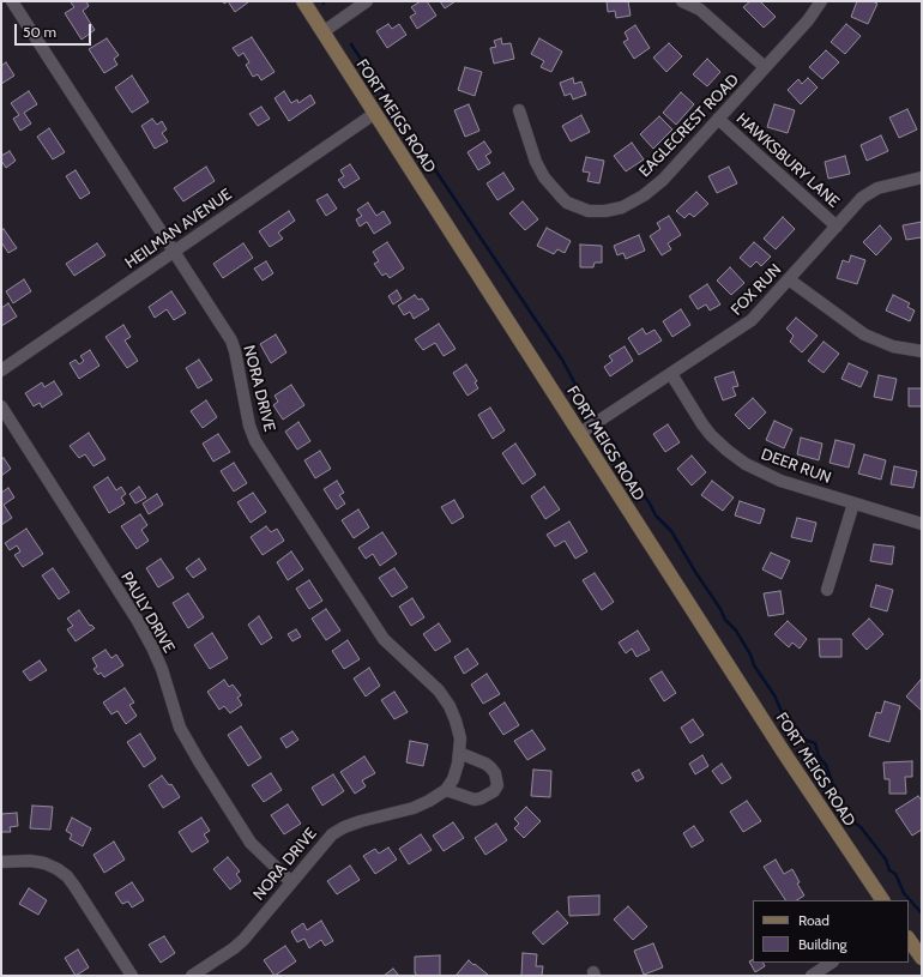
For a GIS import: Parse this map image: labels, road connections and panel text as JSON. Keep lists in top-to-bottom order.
{
  "streets": {
    "street": [
      "FORT MEIGS ROAD",
      "EAGLECREST ROAD",
      "HAWKSBURY LANE",
      "HEILMAN AVENUE",
      "FOX RUN",
      "NORA DRIVE",
      "DEER RUN",
      "PAULY DRIVE"
    ]
  },
  "crossings": [
    ["FORT MEIGS ROAD", "HEILMAN AVENUE"],
    ["FORT MEIGS ROAD", "FOX RUN"],
    ["EAGLECREST ROAD", "HAWKSBURY LANE"],
    ["HAWKSBURY LANE", "FOX RUN"],
    ["HEILMAN AVENUE", "NORA DRIVE"],
    ["FOX RUN", "DEER RUN"],
    ["NORA DRIVE", "PAULY DRIVE"]
  ],
  "legend": ["Road", "Building"],
  "scale_bar": "50 m"
}
